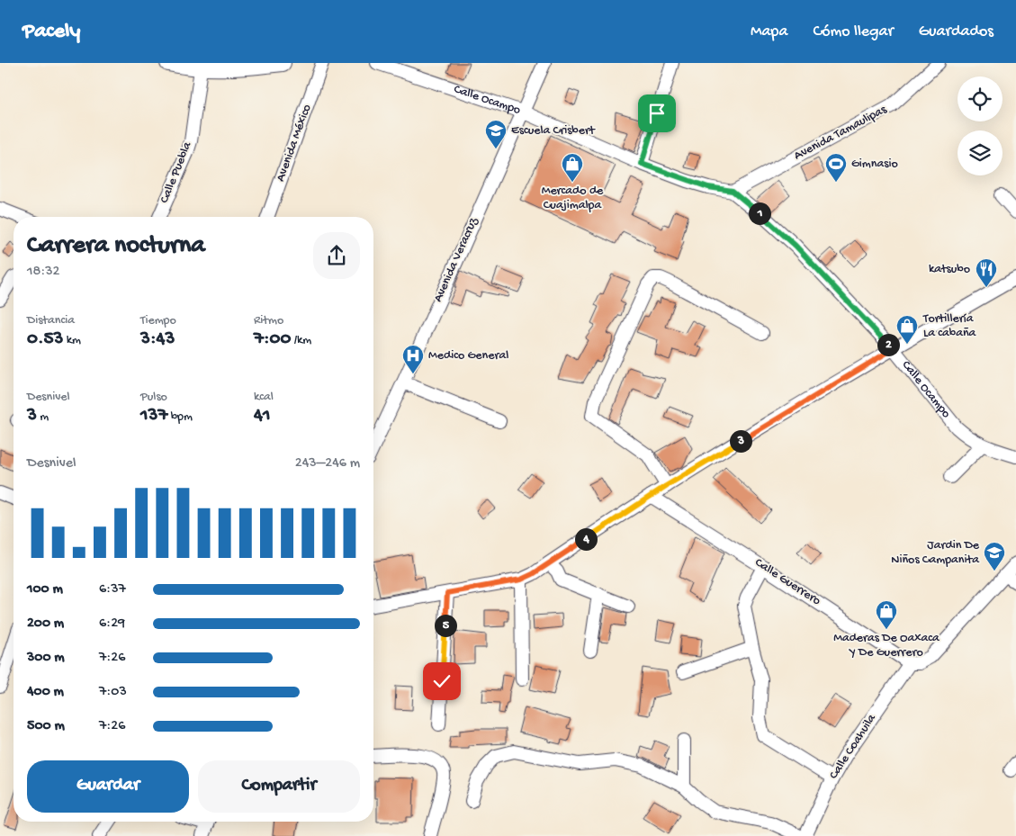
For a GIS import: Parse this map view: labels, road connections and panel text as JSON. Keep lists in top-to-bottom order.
{
  "streets": {
    "street": [
      "Calle Ocampo",
      "Avenida Tamaulipas",
      "Avenida México",
      "Calle Puebla",
      "Avenida Veracruz",
      "Calle Guerrero",
      "Calle Coahuila"
    ]
  },
  "crossings": [
    ["Calle Ocampo", "Avenida Tamaulipas"],
    ["Calle Ocampo", "Avenida Veracruz"],
    ["Calle Guerrero", "Calle Coahuila"]
  ],
  "places": {
    "school or university": ["Escuela Crisbert", "Jardin De Niños Campanita"],
    "shop": ["Mercado de Cuajimalpa", "Tortillería La cabaña", "Maderas De Oaxaca Y De Guerrero"],
    "sports": ["Gimnasio"],
    "restaurant": ["katsubo"],
    "hospital": ["Medico General"]
  },
  "page": {
    "header": "Pacely",
    "nav": ["Mapa", "Cómo llegar", "Guardados"],
    "pins": [
      "1",
      "2",
      "3",
      "4",
      "5"
    ],
    "heading": ["Carrera nocturna", "18:32"],
    "stats": [
      ["Distancia", "0.53 km"],
      ["Tiempo", "3:43"],
      ["Ritmo", "7:00 /km"],
      ["Desnivel", "3 m"],
      ["Pulso", "137 bpm"],
      ["kcal", "41"]
    ],
    "chart": ["Desnivel", "243–246 m"],
    "list": [
      {
        "name": "100 m",
        "note": "6:37"
      },
      {
        "name": "200 m",
        "note": "6:29"
      },
      {
        "name": "300 m",
        "note": "7:26"
      },
      {
        "name": "400 m",
        "note": "7:03"
      },
      {
        "name": "500 m",
        "note": "7:26"
      }
    ],
    "buttons": ["Guardar", "Compartir"]
  }
}
